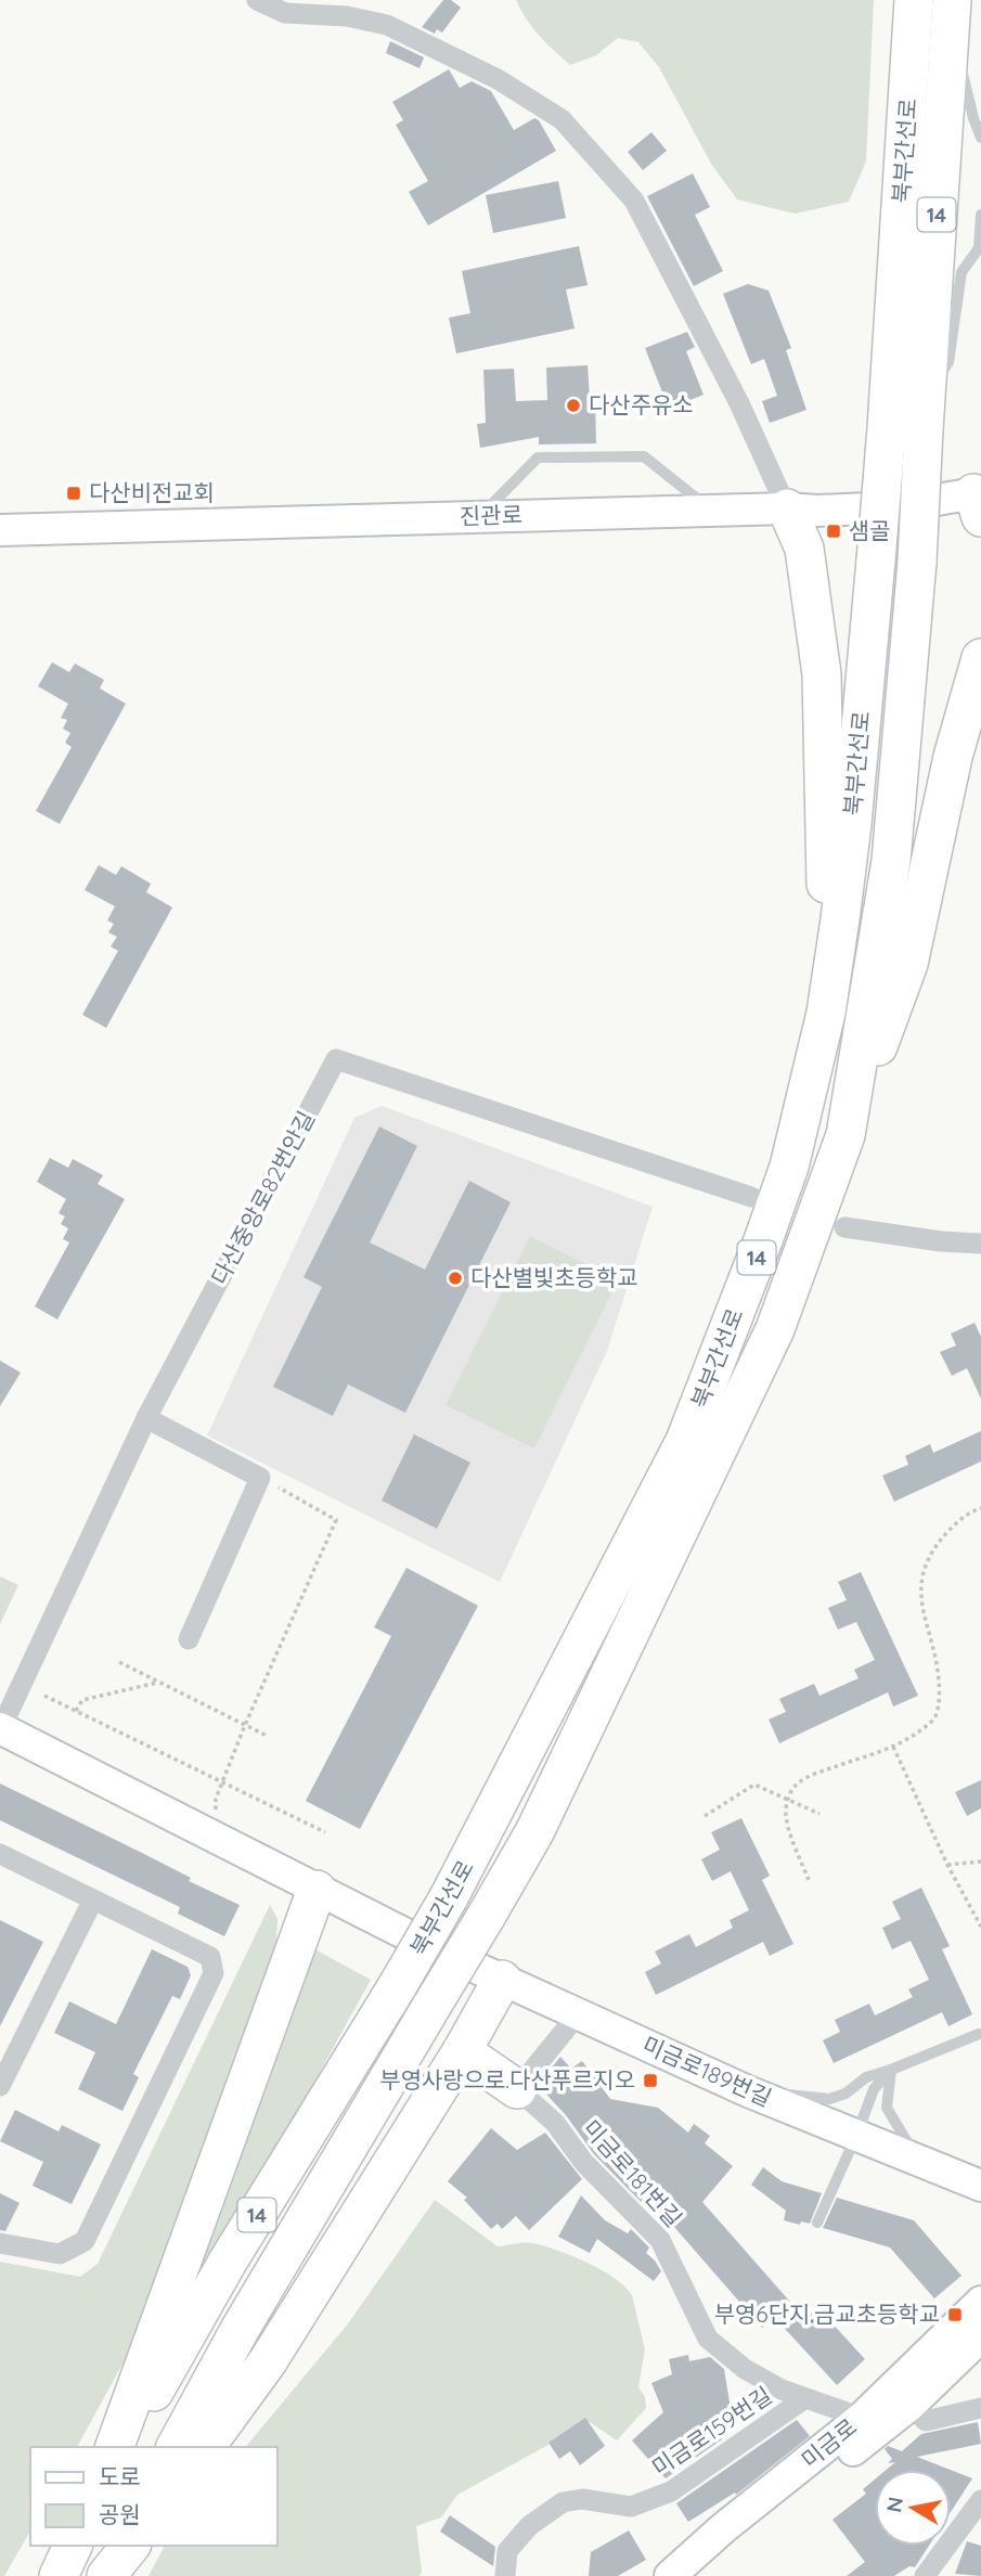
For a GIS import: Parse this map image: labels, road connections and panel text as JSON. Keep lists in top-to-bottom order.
{
  "streets": {
    "highway": ["북부간선로", "14"],
    "street": [
      "진관로",
      "다산중앙로82번안길",
      "미금로189번길",
      "미금로181번길",
      "미금로159번길",
      "미금로"
    ]
  },
  "crossings": [
    ["다산중앙로82번안길", "미금로189번길"],
    ["미금로181번길", "미금로159번길"],
    ["미금로181번길", "미금로"]
  ],
  "places": {
    "other": ["다산주유소", "다산별빛초등학교"],
    "transit": [
      "다산비전교회",
      "샘골",
      "부영사랑으로.다산푸르지오",
      "부영6단지.금교초등학교"
    ]
  },
  "legend": ["도로", "공원"],
  "north": "left"
}
